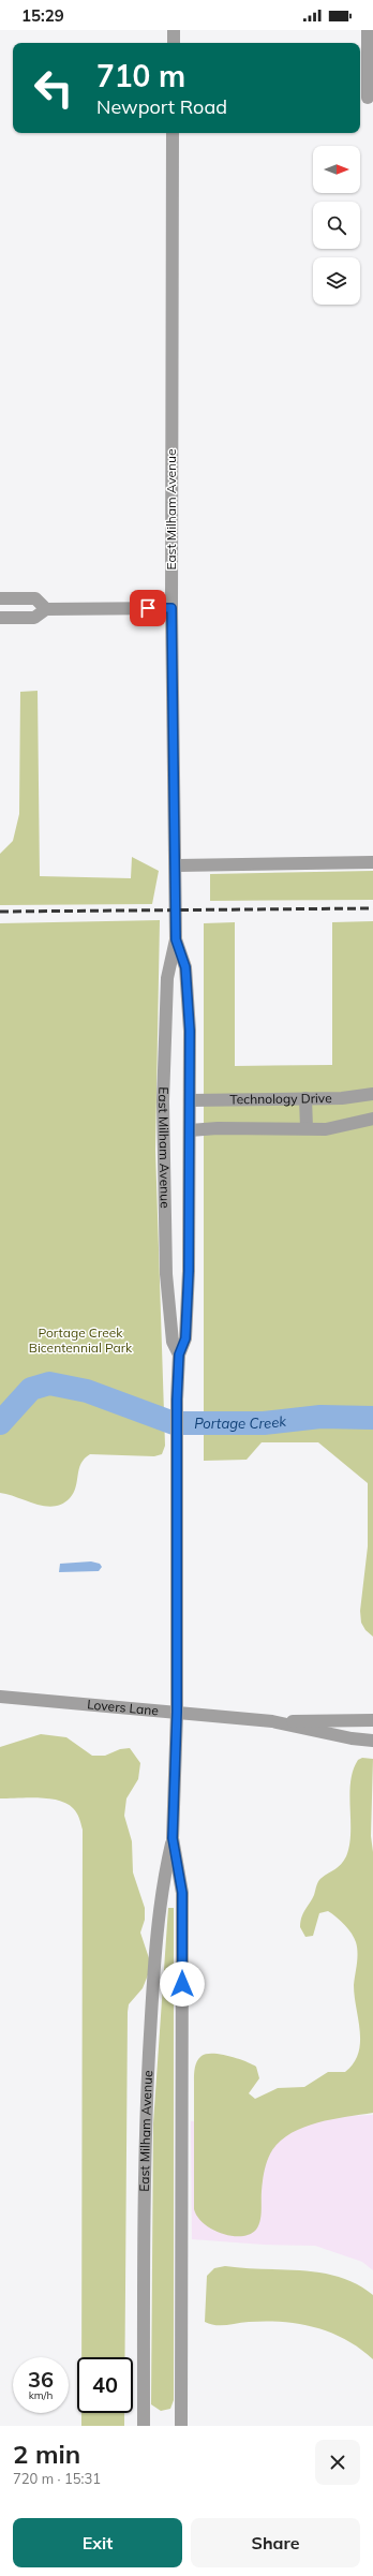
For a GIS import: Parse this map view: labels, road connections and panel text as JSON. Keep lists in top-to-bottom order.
{
  "streets": {
    "street": ["East Milham Avenue", "Technology Drive", "Lovers Lane"]
  },
  "crossings": [
    ["East Milham Avenue", "Technology Drive"],
    ["East Milham Avenue", "Lovers Lane"]
  ],
  "water": ["Portage Creek"],
  "parks": ["Portage Creek Bicentennial Park"],
  "north": "right",
  "page": {
    "status": "15:29",
    "turn": ["710 m", "Newport Road"],
    "speed": "36 km/h",
    "limit": "40",
    "heading": ["2 min", "720 m · 15:31"],
    "buttons": ["Exit", "Share"]
  }
}
